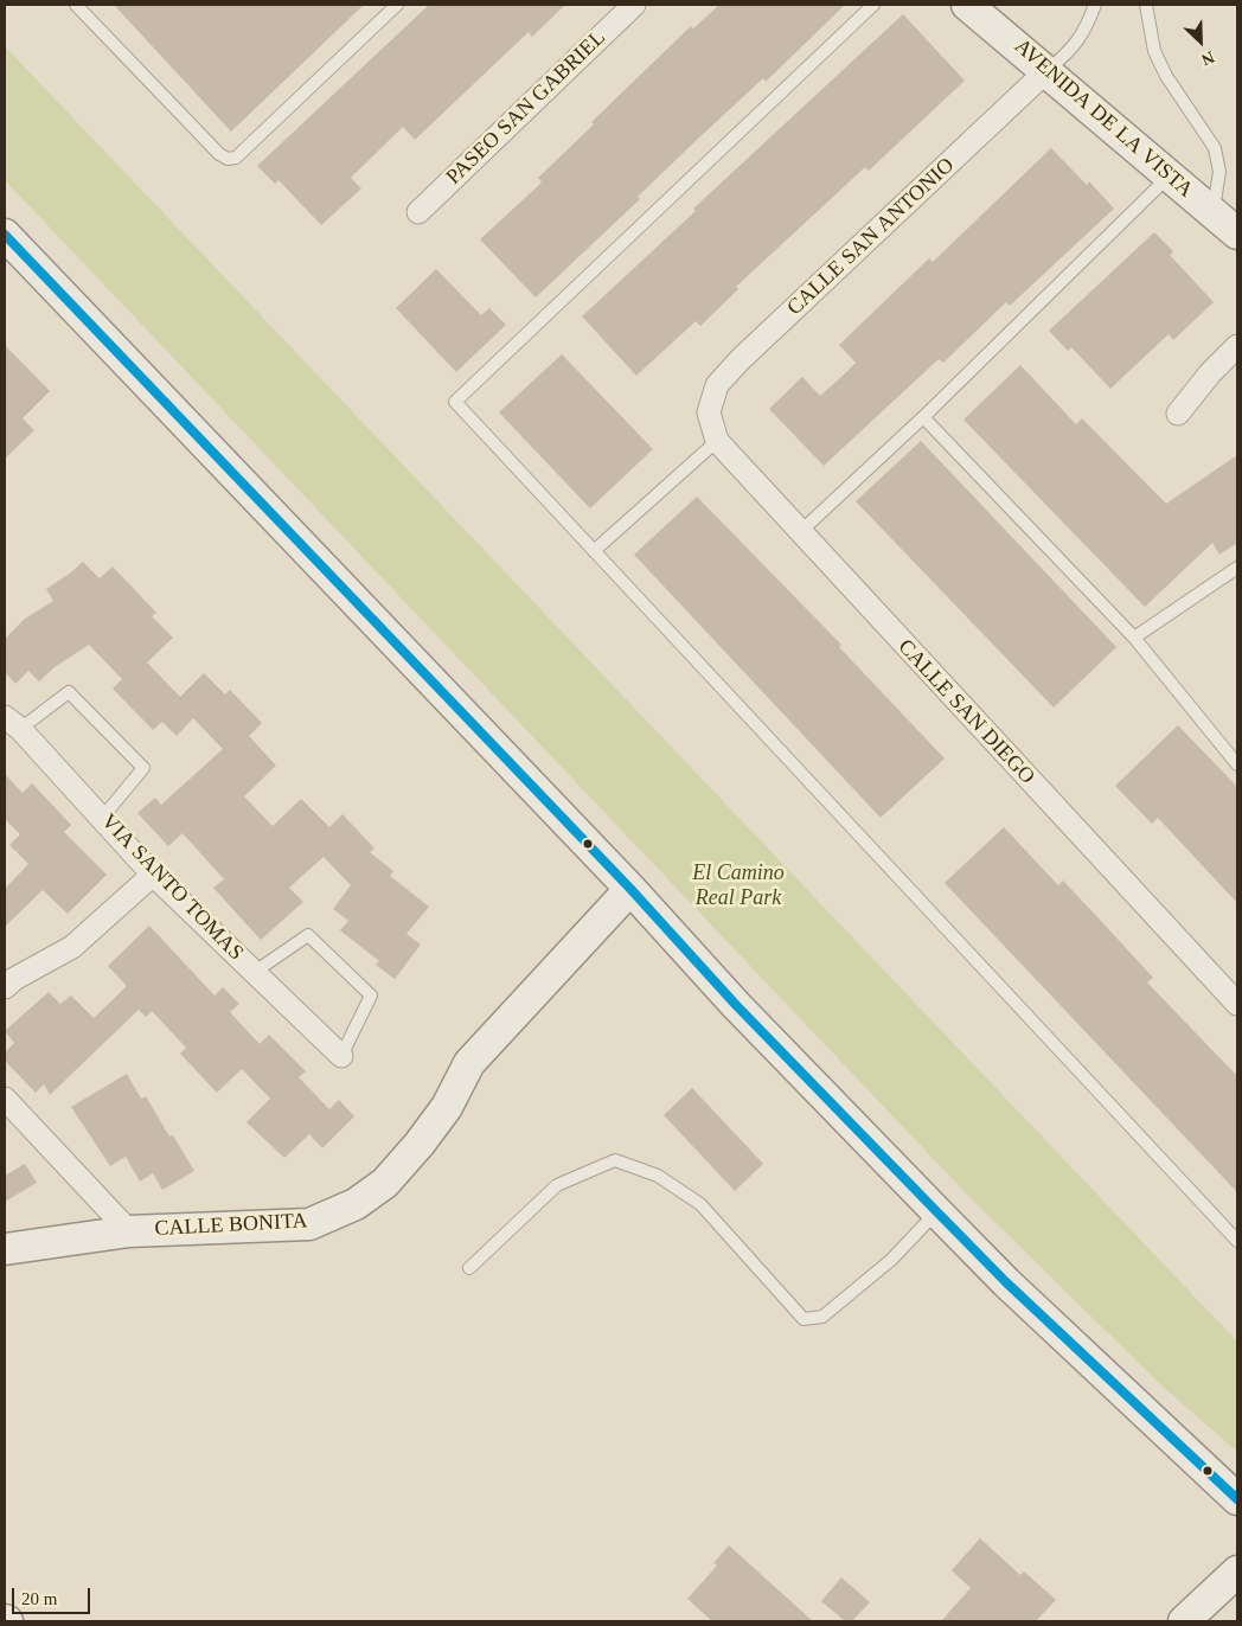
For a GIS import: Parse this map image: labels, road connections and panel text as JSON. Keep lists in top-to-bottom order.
{
  "streets": {
    "main road": ["AVENIDA DE LA VISTA", "CALLE BONITA"],
    "street": [
      "PASEO SAN GABRIEL",
      "CALLE SAN ANTONIO",
      "CALLE SAN DIEGO",
      "VIA SANTO TOMAS"
    ]
  },
  "crossings": [
    ["AVENIDA DE LA VISTA", "CALLE SAN ANTONIO"],
    ["CALLE SAN ANTONIO", "CALLE SAN DIEGO"]
  ],
  "parks": ["El Camino Real Park"],
  "scale_bar": "20 m",
  "north": "bottom right"
}
